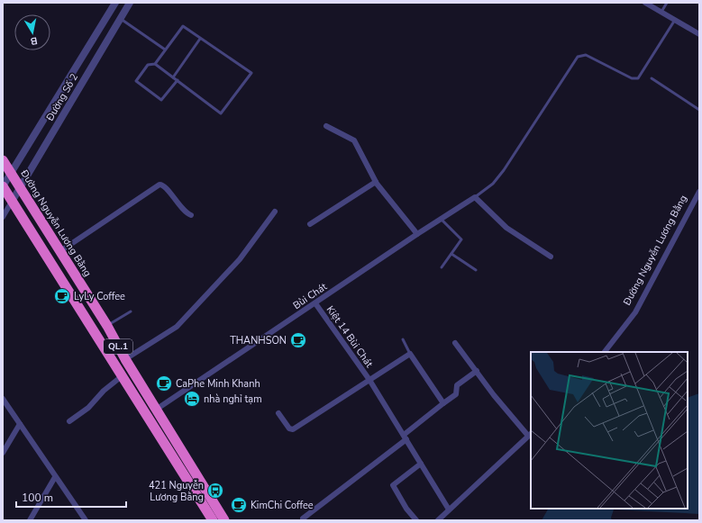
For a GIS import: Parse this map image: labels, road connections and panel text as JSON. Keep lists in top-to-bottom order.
{
  "streets": {
    "highway": ["Đường Nguyễn Lương Bằng", "QL.1"],
    "street": ["Đường Số 2", "Bùi Chát", "Kiệt 14 Bùi Chát"]
  },
  "crossings": [
    ["Đường Số 2", "Đường Nguyễn Lương Bằng"],
    ["Đường Số 2", "QL.1"],
    ["Đường Nguyễn Lương Bằng", "Bùi Chát"],
    ["Bùi Chát", "Kiệt 14 Bùi Chát"]
  ],
  "places": {
    "cafe": [
      "LyLy Coffee",
      "THANHSON",
      "CaPhe Minh Khanh",
      "KimChi Coffee"
    ],
    "hotel": ["nhà nghỉ tạm"],
    "bus stop": ["421 Nguyễn Lương Bằng"]
  },
  "scale_bar": "100 m",
  "north": "bottom"
}
